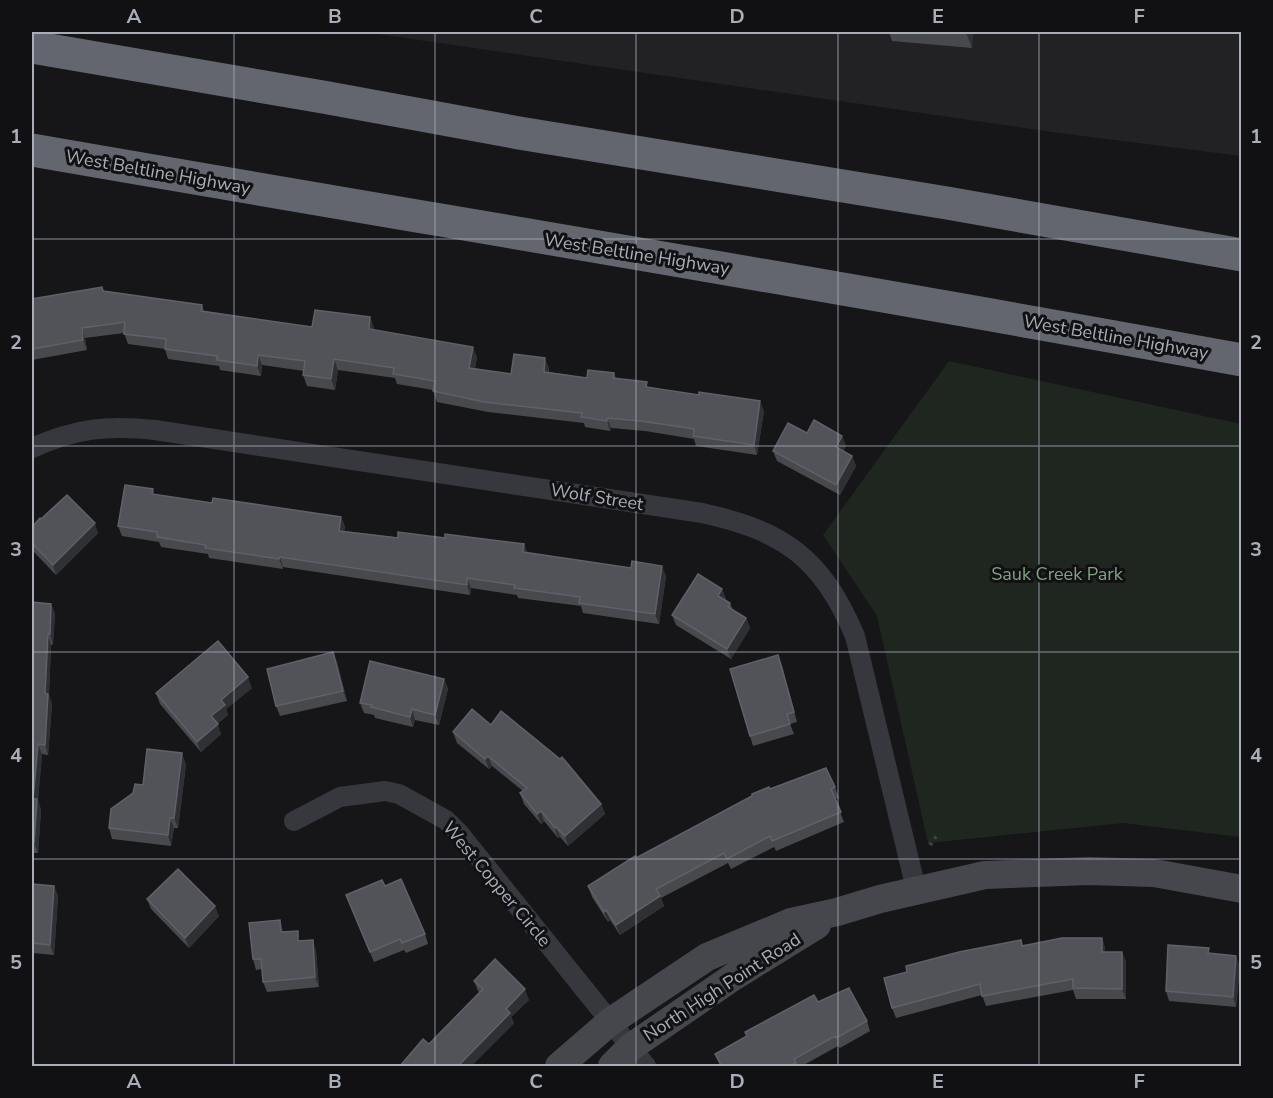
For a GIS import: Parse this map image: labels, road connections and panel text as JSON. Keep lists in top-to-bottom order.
{
  "streets": {
    "highway": ["West Beltline Highway"],
    "street": ["Wolf Street", "West Copper Circle", "North High Point Road"]
  },
  "crossings": [
    ["Wolf Street", "North High Point Road"],
    ["West Copper Circle", "North High Point Road"]
  ],
  "parks": ["Sauk Creek Park"],
  "grid": {
    "columns": [
      "A",
      "B",
      "C",
      "D",
      "E",
      "F"
    ],
    "rows": [
      "1",
      "2",
      "3",
      "4",
      "5"
    ]
  }
}
